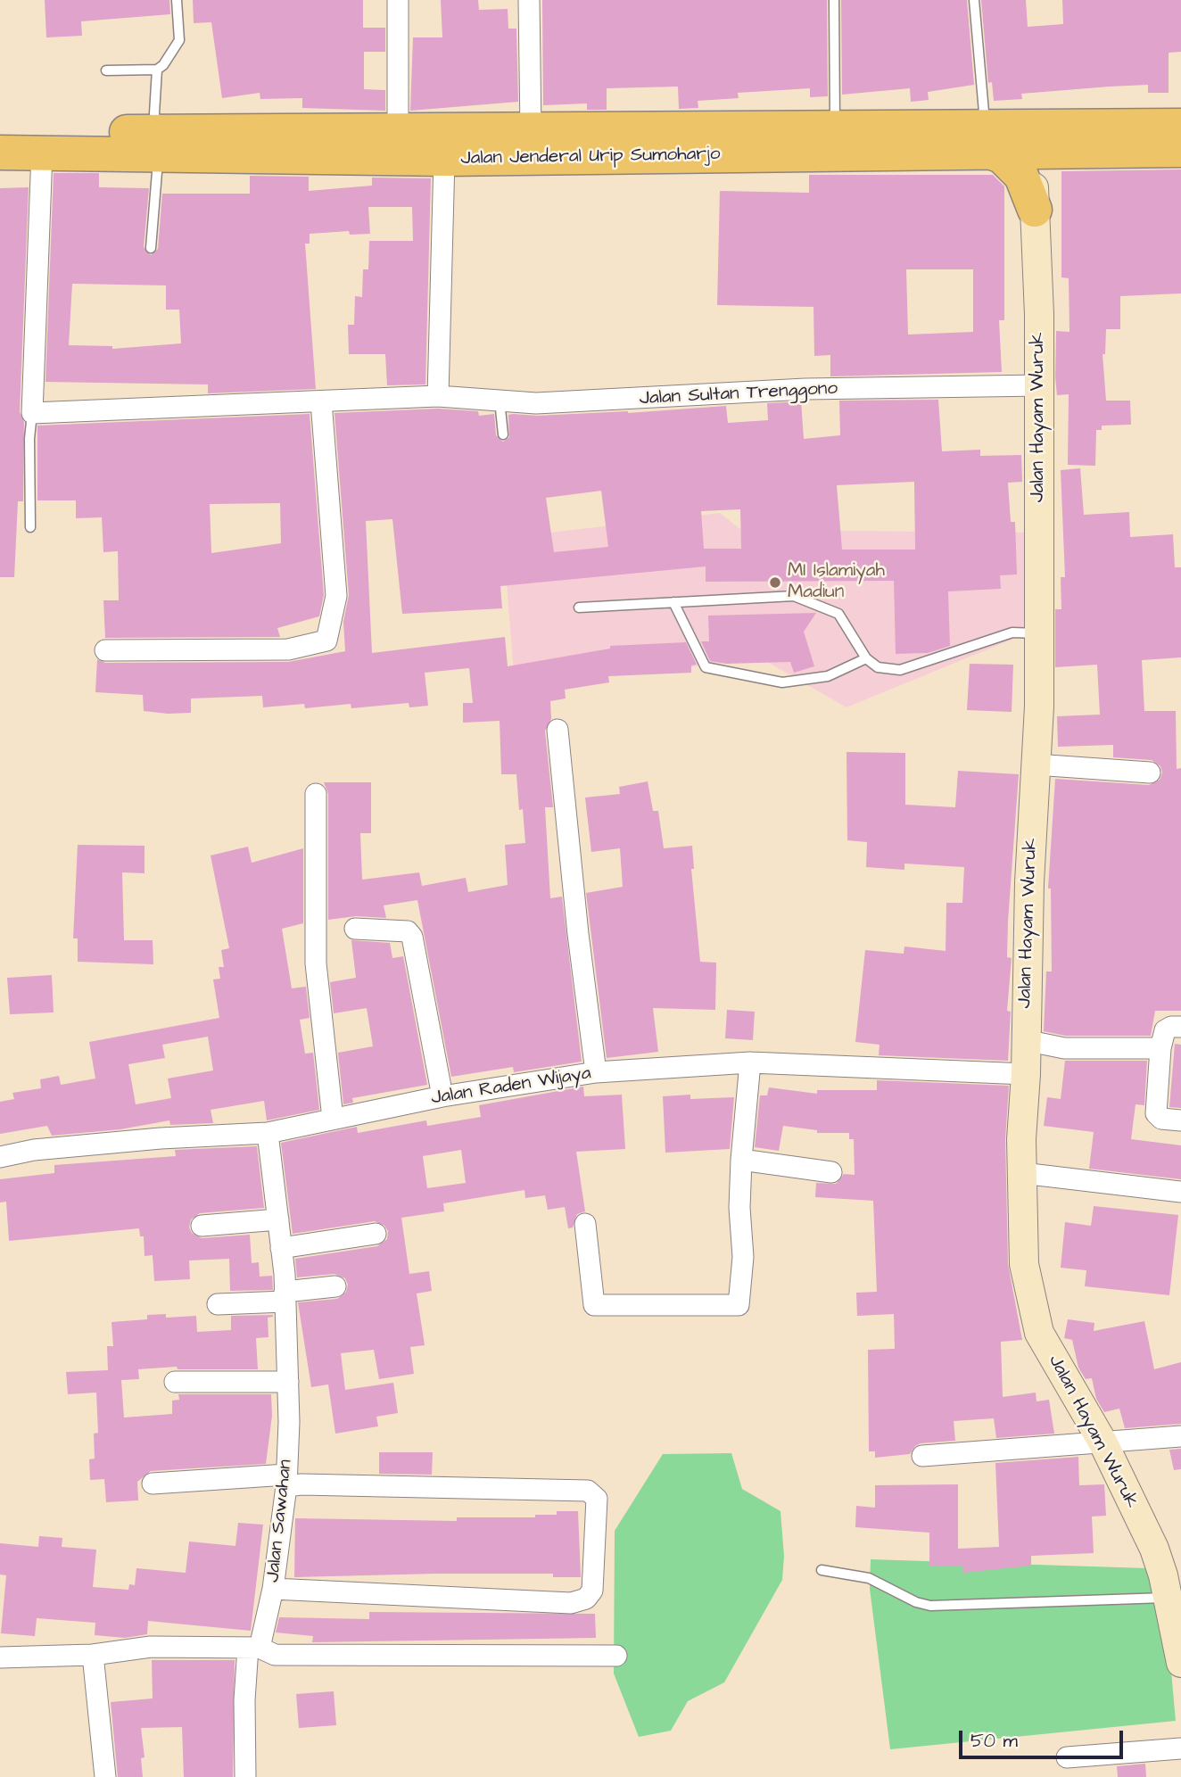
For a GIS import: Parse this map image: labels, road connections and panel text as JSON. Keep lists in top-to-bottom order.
{
  "streets": {
    "highway": ["Jalan Jenderal Urip Sumoharjo"],
    "main road": ["Jalan Hayam Wuruk"],
    "street": ["Jalan Sultan Trenggono", "Jalan Raden Wijaya", "Jalan Sawahan"]
  },
  "crossings": [
    ["Jalan Jenderal Urip Sumoharjo", "Jalan Hayam Wuruk"],
    ["Jalan Sultan Trenggono", "Jalan Hayam Wuruk"],
    ["Jalan Hayam Wuruk", "Jalan Raden Wijaya"],
    ["Jalan Raden Wijaya", "Jalan Sawahan"]
  ],
  "places": ["MI Islamiyah Madiun"],
  "scale_bar": "50 m"
}
